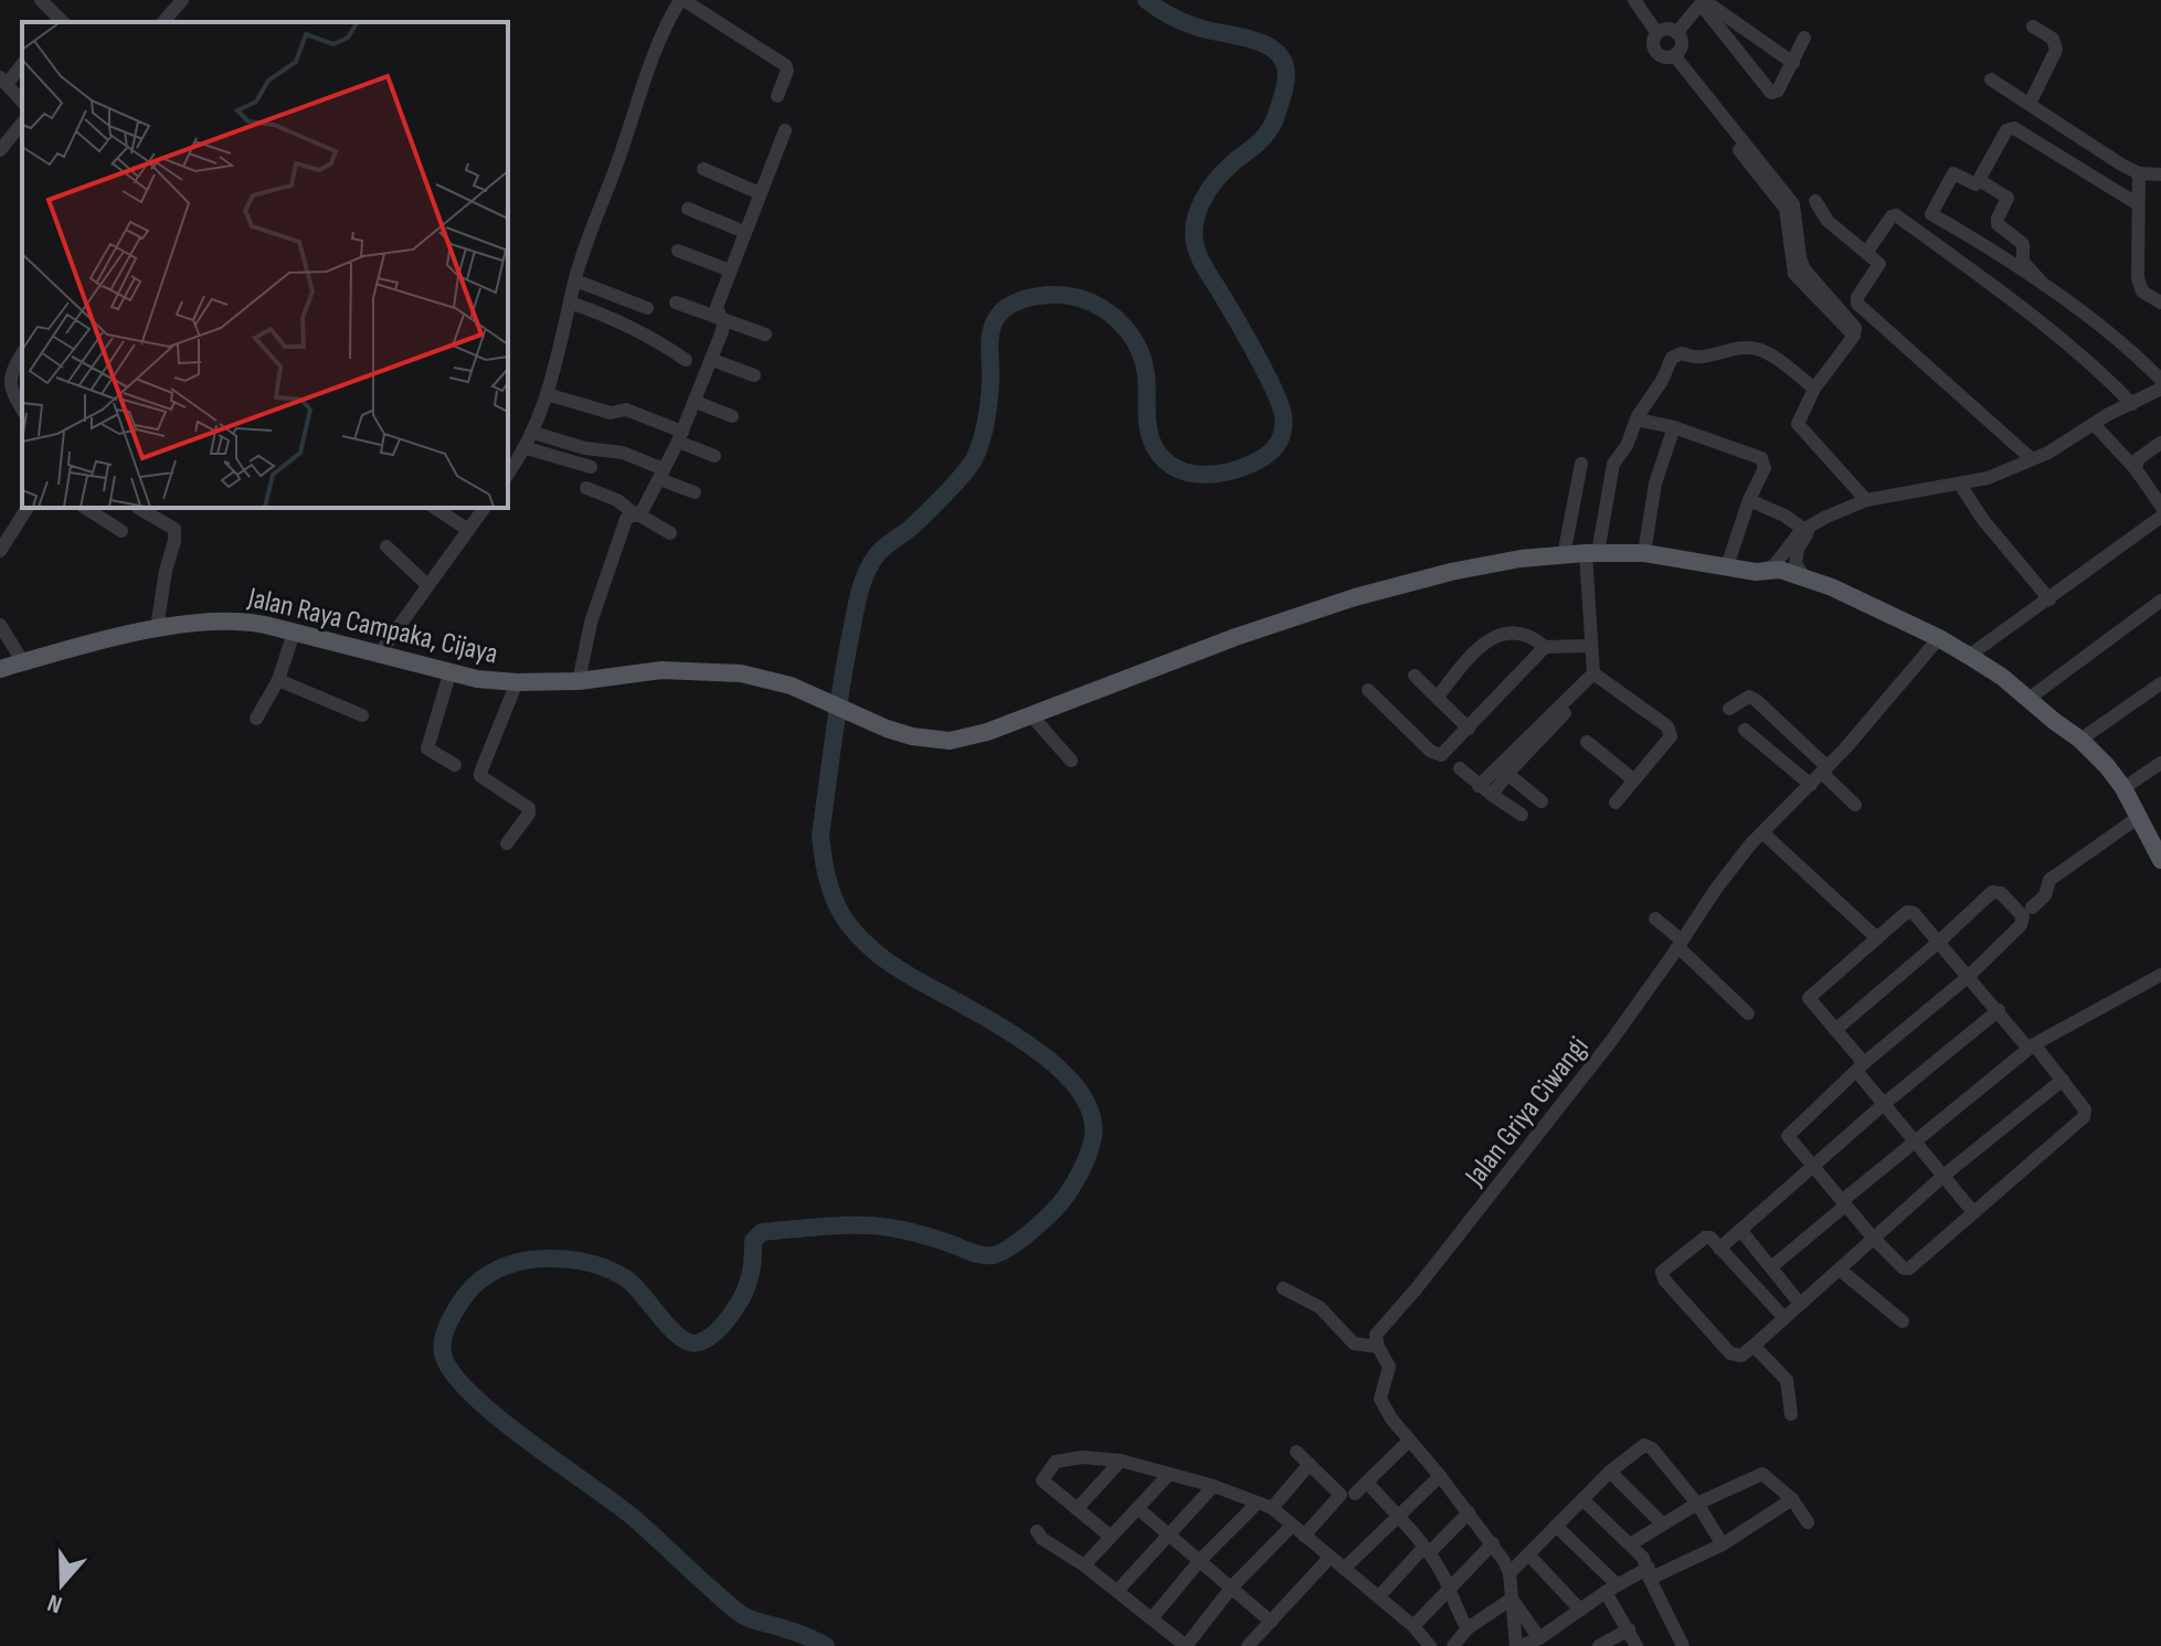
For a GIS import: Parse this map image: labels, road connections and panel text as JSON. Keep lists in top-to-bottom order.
{
  "streets": {
    "main road": ["Jalan Raya Campaka, Cijaya"],
    "street": ["Jalan Griya Ciwangi"]
  },
  "crossings": [
    ["Jalan Raya Campaka, Cijaya", "Jalan Griya Ciwangi"]
  ],
  "north": "bottom"
}
